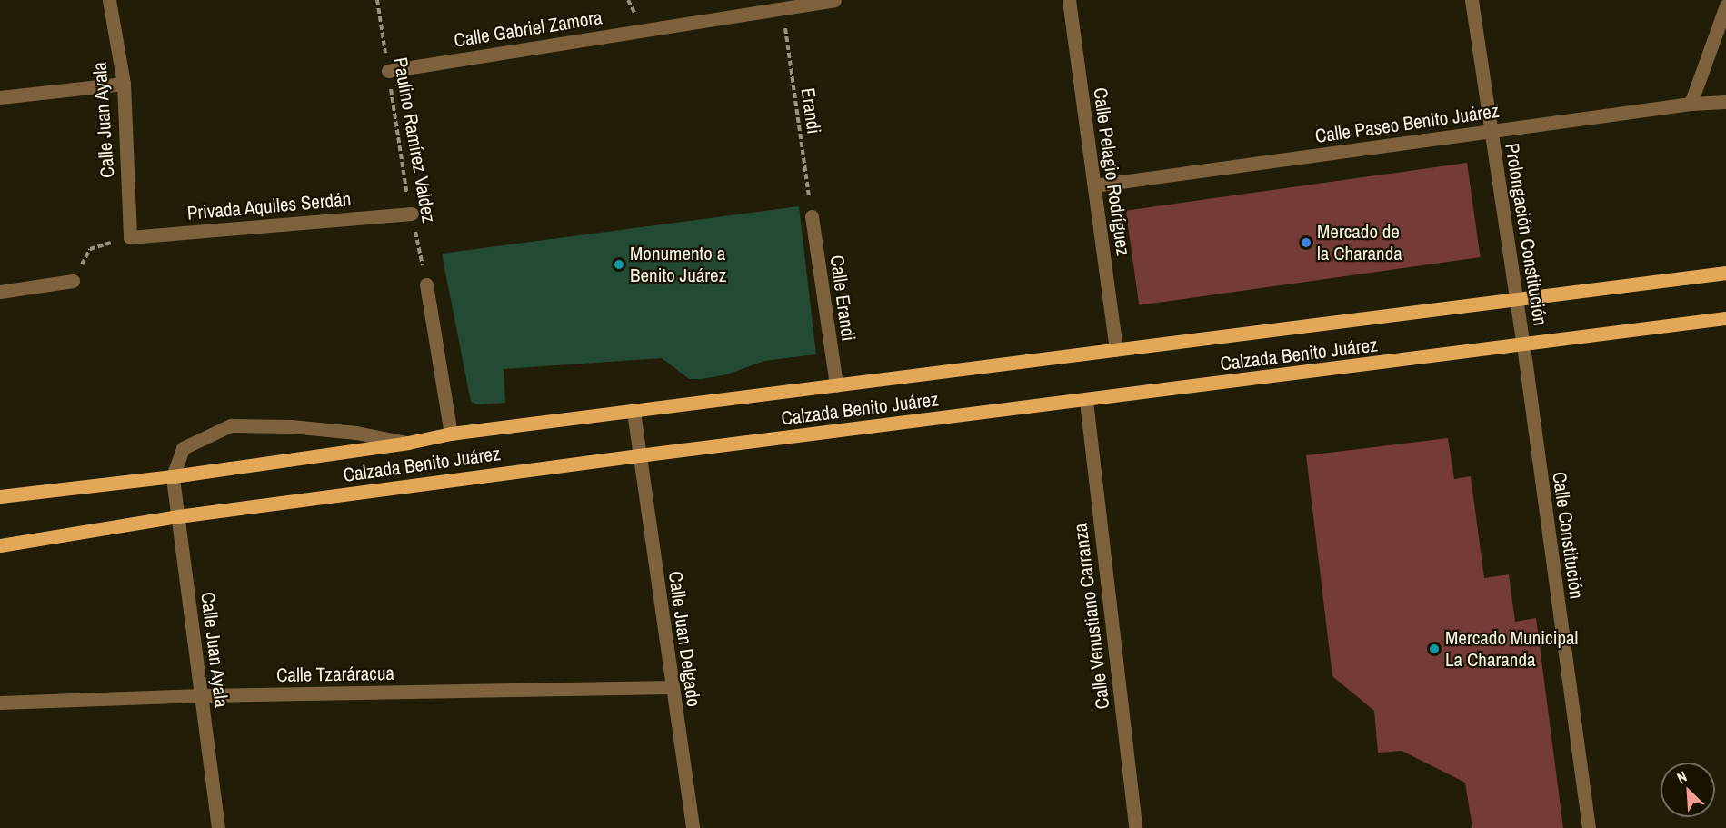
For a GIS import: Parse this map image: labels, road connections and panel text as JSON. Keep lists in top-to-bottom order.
{
  "streets": {
    "main road": ["Calzada Benito Juárez"],
    "street": [
      "Calle Gabriel Zamora",
      "Calle Juan Ayala",
      "Calle Paseo Benito Juárez",
      "Calle Pelagio Rodríguez",
      "Privada Aquiles Serdán",
      "Prolongación Constitución",
      "Calle Erandi",
      "Calle Constitución",
      "Calle Venustiano Carranza",
      "Calle Juan Delgado",
      "Calle Tzaráracua"
    ],
    "path": ["Erandi", "Paulino Ramírez Valdez"]
  },
  "crossings": [
    ["Calle Gabriel Zamora", "Erandi"],
    ["Calle Gabriel Zamora", "Paulino Ramírez Valdez"],
    ["Erandi", "Calle Erandi"],
    ["Calle Juan Ayala", "Privada Aquiles Serdán"],
    ["Calle Juan Ayala", "Calzada Benito Juárez"],
    ["Calle Juan Ayala", "Calle Tzaráracua"],
    ["Calle Paseo Benito Juárez", "Calle Pelagio Rodríguez"],
    ["Calle Paseo Benito Juárez", "Prolongación Constitución"],
    ["Paulino Ramírez Valdez", "Privada Aquiles Serdán"],
    ["Calle Pelagio Rodríguez", "Calzada Benito Juárez"],
    ["Prolongación Constitución", "Calzada Benito Juárez"],
    ["Prolongación Constitución", "Calle Constitución"],
    ["Calle Erandi", "Calzada Benito Juárez"],
    ["Calzada Benito Juárez", "Calle Constitución"],
    ["Calzada Benito Juárez", "Calle Venustiano Carranza"],
    ["Calzada Benito Juárez", "Calle Juan Delgado"],
    ["Calle Juan Delgado", "Calle Tzaráracua"]
  ],
  "places": ["Mercado de la Charanda", "Monumento a Benito Juárez", "Mercado Municipal La Charanda"],
  "north": "top left"
}
